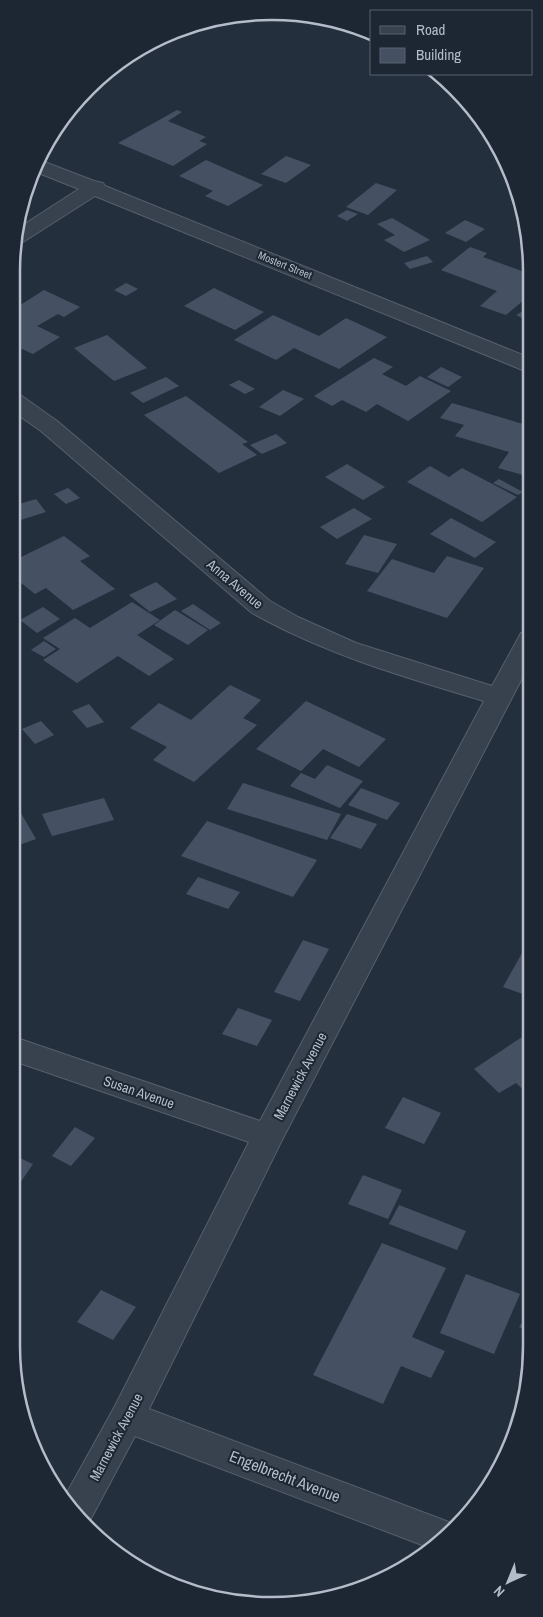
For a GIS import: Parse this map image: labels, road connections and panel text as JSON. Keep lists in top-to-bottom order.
{
  "streets": {
    "street": [
      "Mostert Street",
      "Anna Avenue",
      "Marnewick Avenue",
      "Susan Avenue",
      "Engelbrecht Avenue"
    ]
  },
  "crossings": [
    ["Anna Avenue", "Marnewick Avenue"],
    ["Marnewick Avenue", "Susan Avenue"],
    ["Marnewick Avenue", "Engelbrecht Avenue"]
  ],
  "legend": ["Road", "Building"],
  "north": "bottom left"
}
